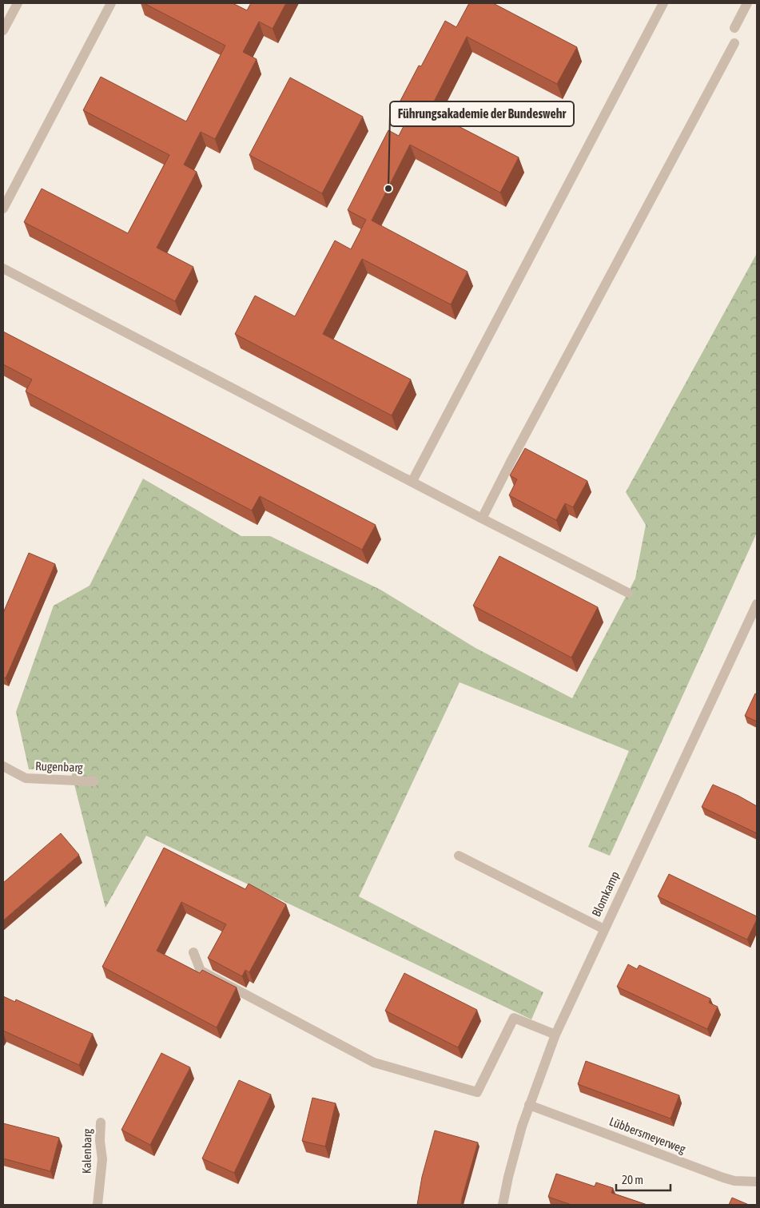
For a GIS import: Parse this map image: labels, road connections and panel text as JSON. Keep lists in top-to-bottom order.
{
  "streets": {
    "street": [
      "Rugenbarg",
      "Blomkamp",
      "Lübbersmeyerweg",
      "Kalenbarg"
    ]
  },
  "crossings": [
    ["Blomkamp", "Lübbersmeyerweg"]
  ],
  "places": ["Führungsakademie der Bundeswehr"],
  "scale_bar": "20 m"
}
